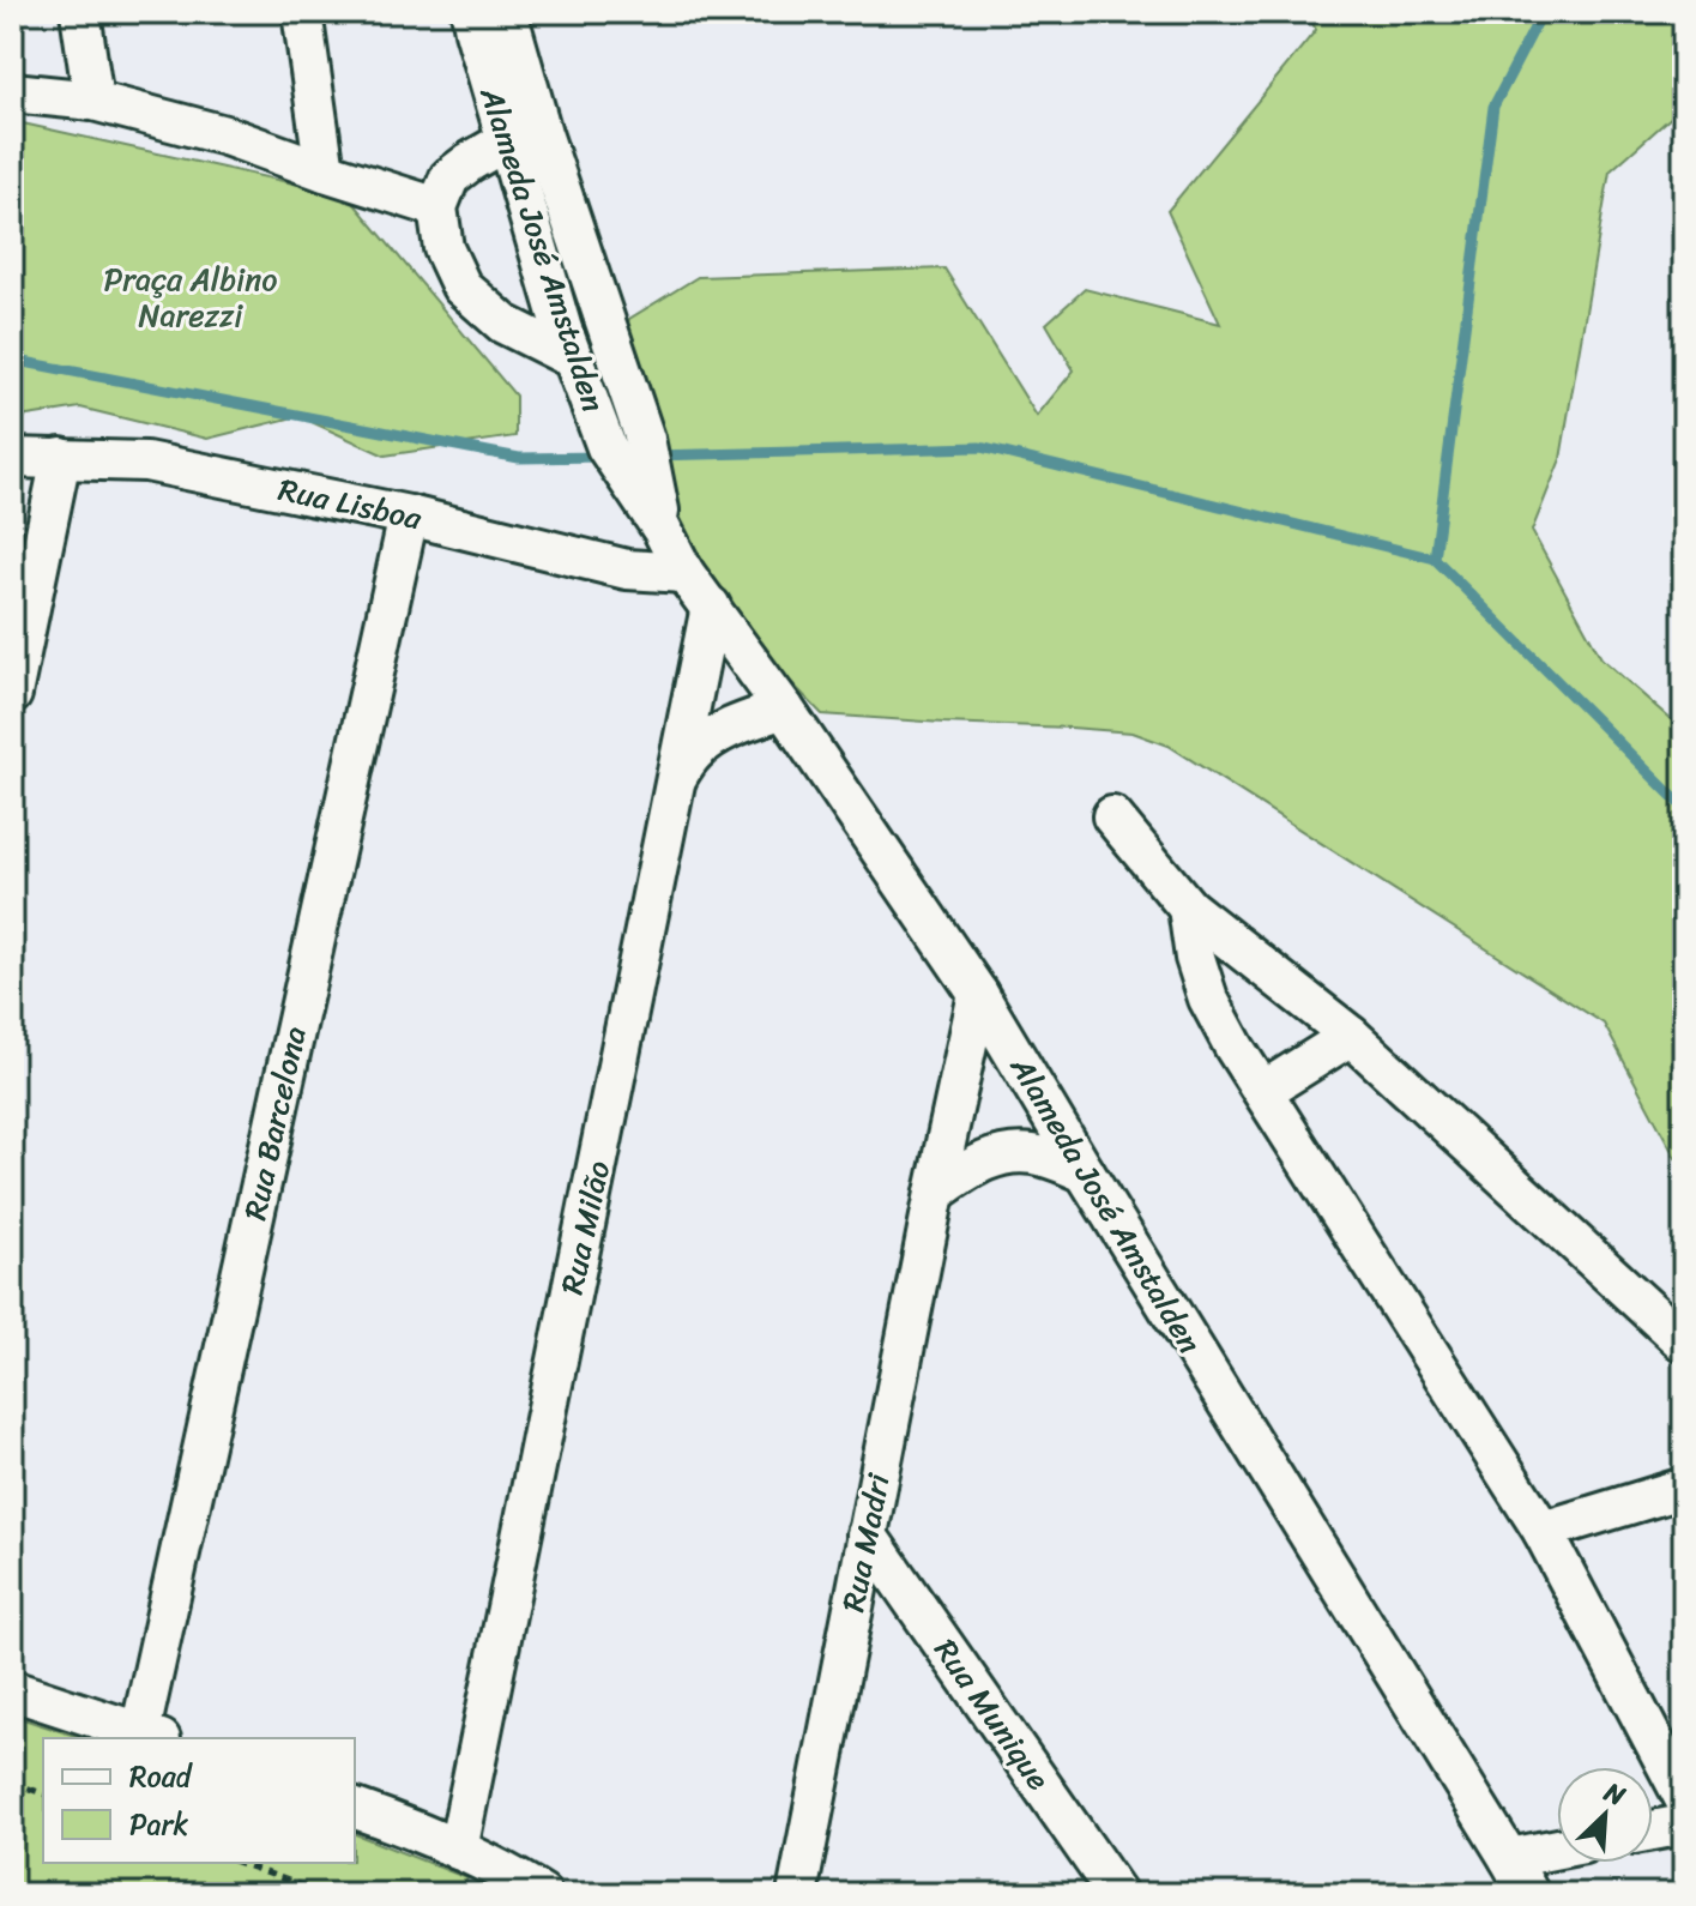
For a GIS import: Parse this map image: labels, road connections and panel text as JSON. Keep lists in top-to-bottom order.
{
  "streets": {
    "street": [
      "Alameda José Amstalden",
      "Rua Lisboa",
      "Rua Barcelona",
      "Rua Milão",
      "Rua Madri",
      "Rua Munique"
    ]
  },
  "crossings": [
    ["Alameda José Amstalden", "Rua Lisboa"],
    ["Alameda José Amstalden", "Rua Milão"],
    ["Alameda José Amstalden", "Rua Madri"],
    ["Rua Lisboa", "Rua Barcelona"],
    ["Rua Madri", "Rua Munique"]
  ],
  "parks": ["Praça Albino Narezzi"],
  "legend": ["Road", "Park"],
  "north": "top right"
}
